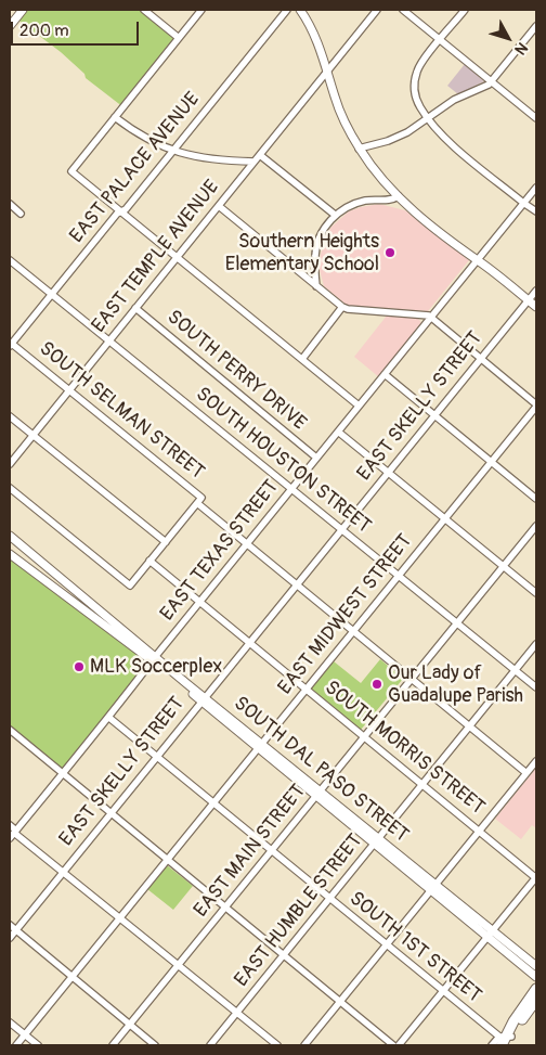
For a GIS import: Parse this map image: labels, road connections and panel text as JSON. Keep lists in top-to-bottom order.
{
  "streets": {
    "main road": ["SOUTH DAL PASO STREET"],
    "street": [
      "EAST PALACE AVENUE",
      "EAST TEMPLE AVENUE",
      "SOUTH PERRY DRIVE",
      "EAST SKELLY STREET",
      "SOUTH SELMAN STREET",
      "SOUTH HOUSTON STREET",
      "EAST TEXAS STREET",
      "EAST MIDWEST STREET",
      "SOUTH MORRIS STREET",
      "EAST MAIN STREET",
      "EAST HUMBLE STREET",
      "SOUTH 1ST STREET"
    ]
  },
  "crossings": [
    ["EAST PALACE AVENUE", "SOUTH SELMAN STREET"],
    ["EAST PALACE AVENUE", "SOUTH HOUSTON STREET"],
    ["EAST TEMPLE AVENUE", "SOUTH PERRY DRIVE"],
    ["EAST TEMPLE AVENUE", "SOUTH SELMAN STREET"],
    ["EAST TEMPLE AVENUE", "SOUTH HOUSTON STREET"],
    ["SOUTH PERRY DRIVE", "EAST TEXAS STREET"],
    ["EAST SKELLY STREET", "SOUTH SELMAN STREET"],
    ["EAST SKELLY STREET", "SOUTH HOUSTON STREET"],
    ["EAST SKELLY STREET", "SOUTH MORRIS STREET"],
    ["EAST SKELLY STREET", "SOUTH DAL PASO STREET"],
    ["EAST SKELLY STREET", "SOUTH 1ST STREET"],
    ["SOUTH SELMAN STREET", "EAST TEXAS STREET"],
    ["SOUTH SELMAN STREET", "EAST MIDWEST STREET"],
    ["SOUTH SELMAN STREET", "EAST MAIN STREET"],
    ["SOUTH SELMAN STREET", "EAST HUMBLE STREET"],
    ["SOUTH HOUSTON STREET", "EAST TEXAS STREET"],
    ["SOUTH HOUSTON STREET", "EAST MIDWEST STREET"],
    ["SOUTH HOUSTON STREET", "EAST MAIN STREET"],
    ["SOUTH HOUSTON STREET", "EAST HUMBLE STREET"],
    ["EAST TEXAS STREET", "SOUTH MORRIS STREET"],
    ["EAST TEXAS STREET", "SOUTH DAL PASO STREET"],
    ["EAST TEXAS STREET", "SOUTH 1ST STREET"],
    ["EAST MIDWEST STREET", "SOUTH MORRIS STREET"],
    ["EAST MIDWEST STREET", "SOUTH DAL PASO STREET"],
    ["EAST MIDWEST STREET", "SOUTH 1ST STREET"],
    ["SOUTH MORRIS STREET", "EAST MAIN STREET"],
    ["SOUTH MORRIS STREET", "EAST HUMBLE STREET"],
    ["SOUTH DAL PASO STREET", "EAST MAIN STREET"],
    ["SOUTH DAL PASO STREET", "EAST HUMBLE STREET"],
    ["EAST MAIN STREET", "SOUTH 1ST STREET"],
    ["EAST HUMBLE STREET", "SOUTH 1ST STREET"]
  ],
  "places": ["Southern Heights Elementary School", "MLK Soccerplex", "Our Lady of Guadalupe Parish"],
  "scale_bar": "200 m",
  "north": "bottom right"
}
